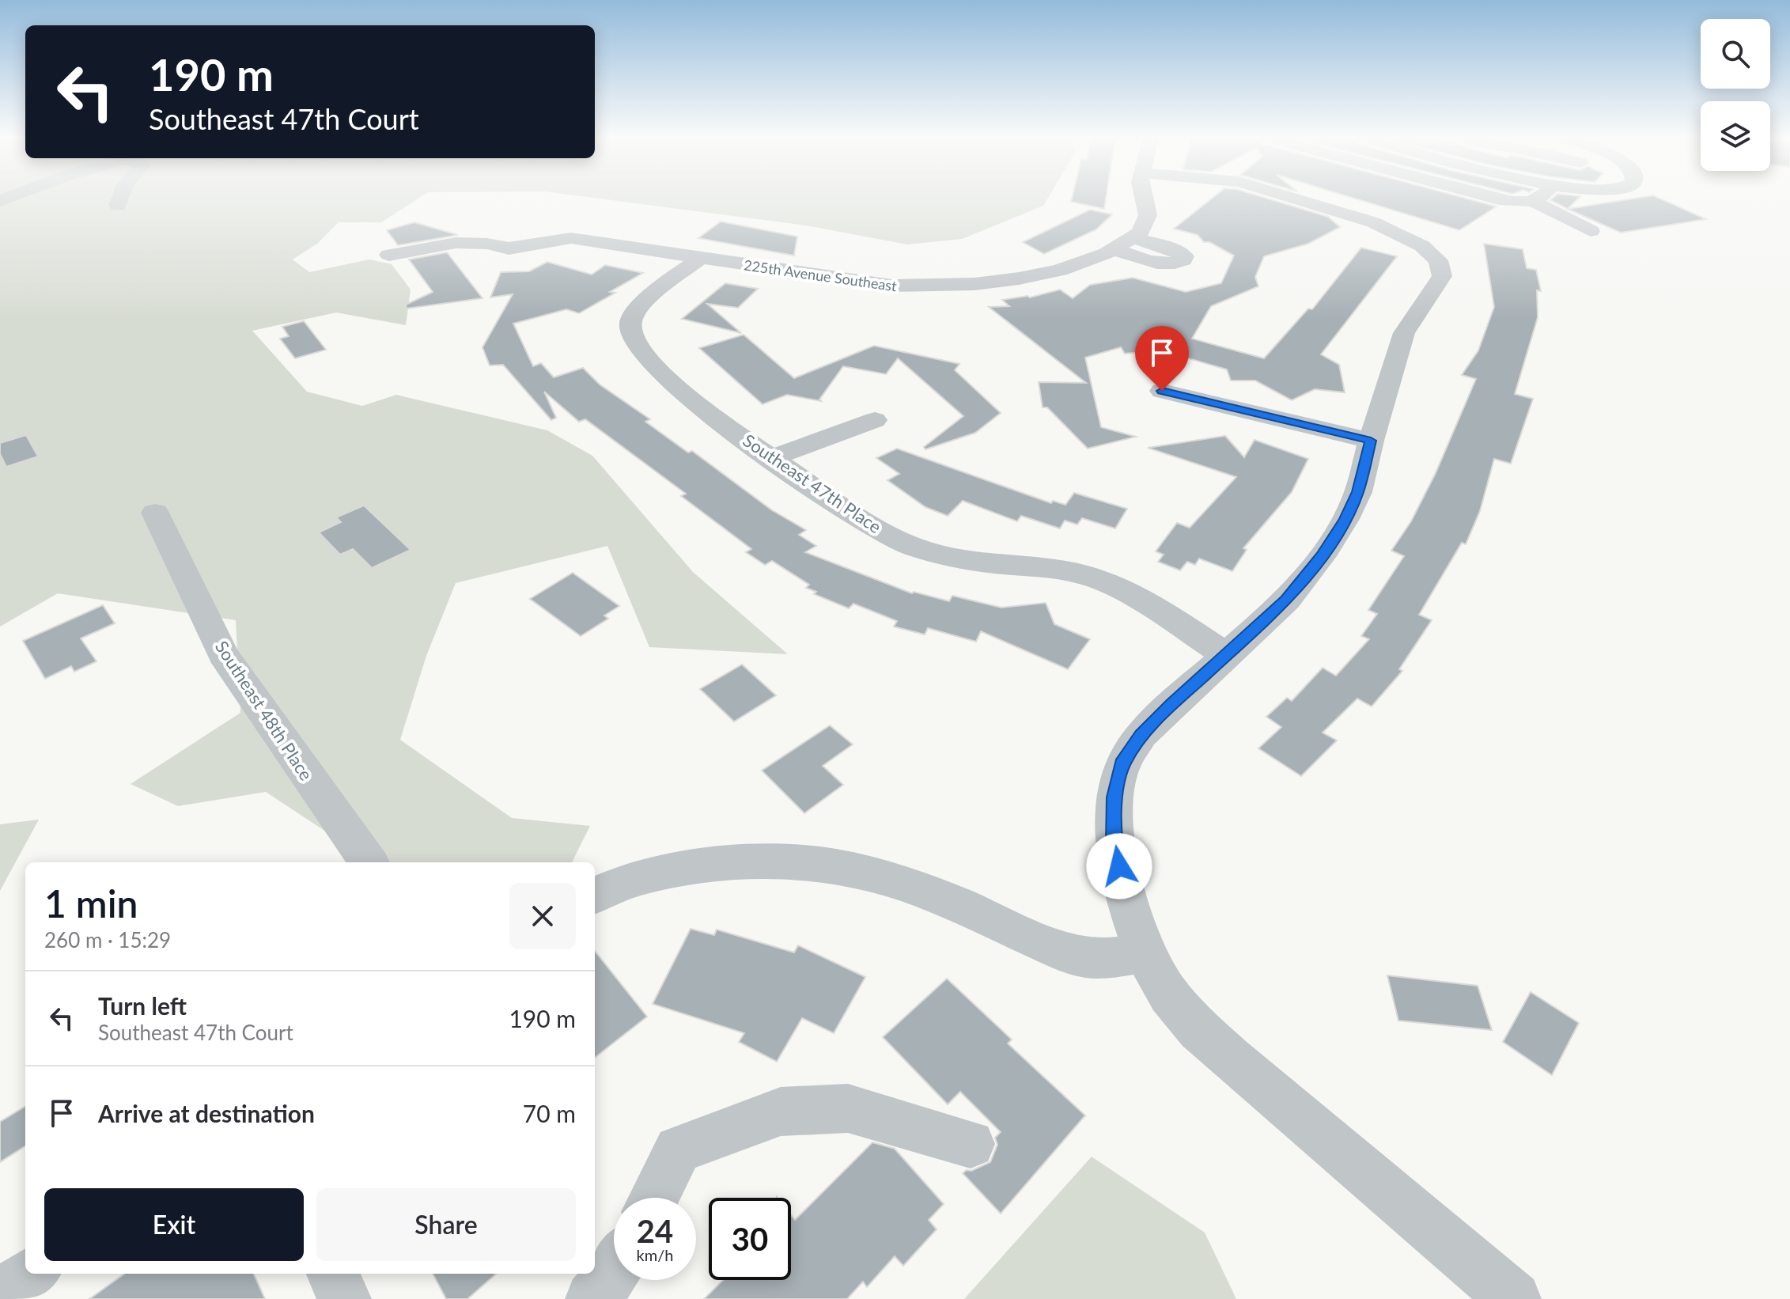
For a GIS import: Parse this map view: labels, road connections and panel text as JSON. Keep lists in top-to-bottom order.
{
  "streets": {
    "street": ["225th Avenue Southeast", "Southeast 47th Place", "Southeast 48th Place"]
  },
  "crossings": [
    ["225th Avenue Southeast", "Southeast 47th Place"]
  ],
  "page": {
    "turn": ["190 m", "Southeast 47th Court"],
    "heading": ["1 min", "260 m · 15:29"],
    "list": [
      {
        "name": "Turn left",
        "note": "Southeast 47th Court",
        "value": "190 m"
      },
      {
        "name": "Arrive at destination",
        "value": "70 m"
      }
    ],
    "buttons": ["Exit", "Share"],
    "speed": "24 km/h",
    "limit": "30"
  }
}
